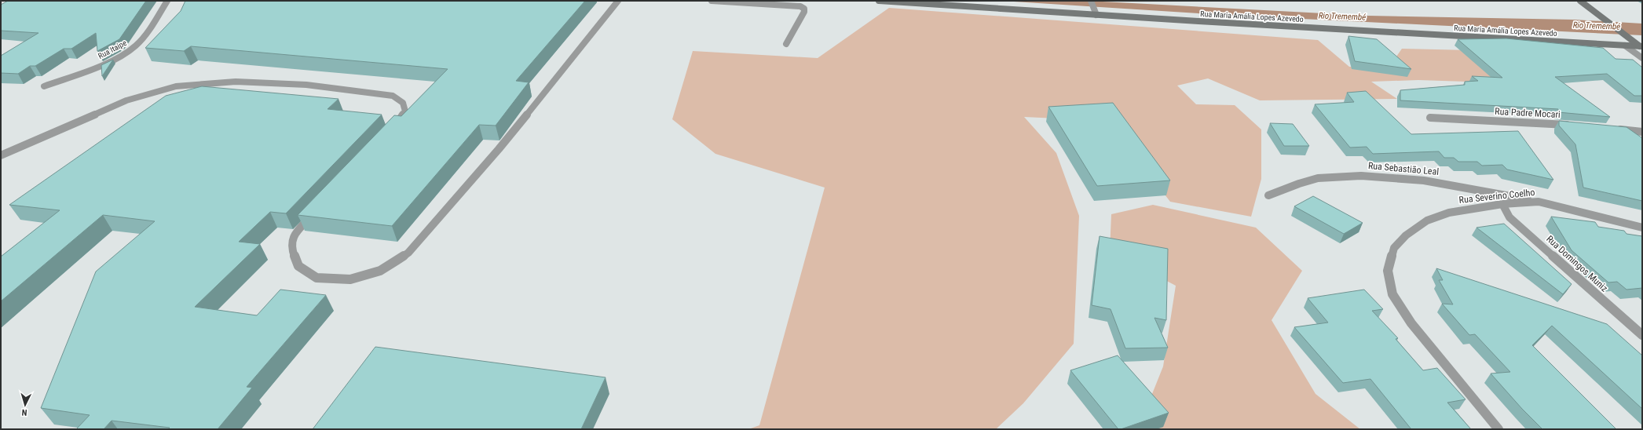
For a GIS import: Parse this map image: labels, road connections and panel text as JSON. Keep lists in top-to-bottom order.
{
  "streets": {
    "main road": ["Rua Maria Amália Lopes Azevedo"],
    "street": [
      "Rua Itaipe",
      "Rua Padre Mocari",
      "Rua Sebastião Leal",
      "Rua Severino Coelho",
      "Rua Domingos Muniz"
    ]
  },
  "crossings": [
    ["Rua Sebastião Leal", "Rua Severino Coelho"],
    ["Rua Severino Coelho", "Rua Domingos Muniz"]
  ],
  "water": ["Rio Tremembé"],
  "north": "bottom"
}
